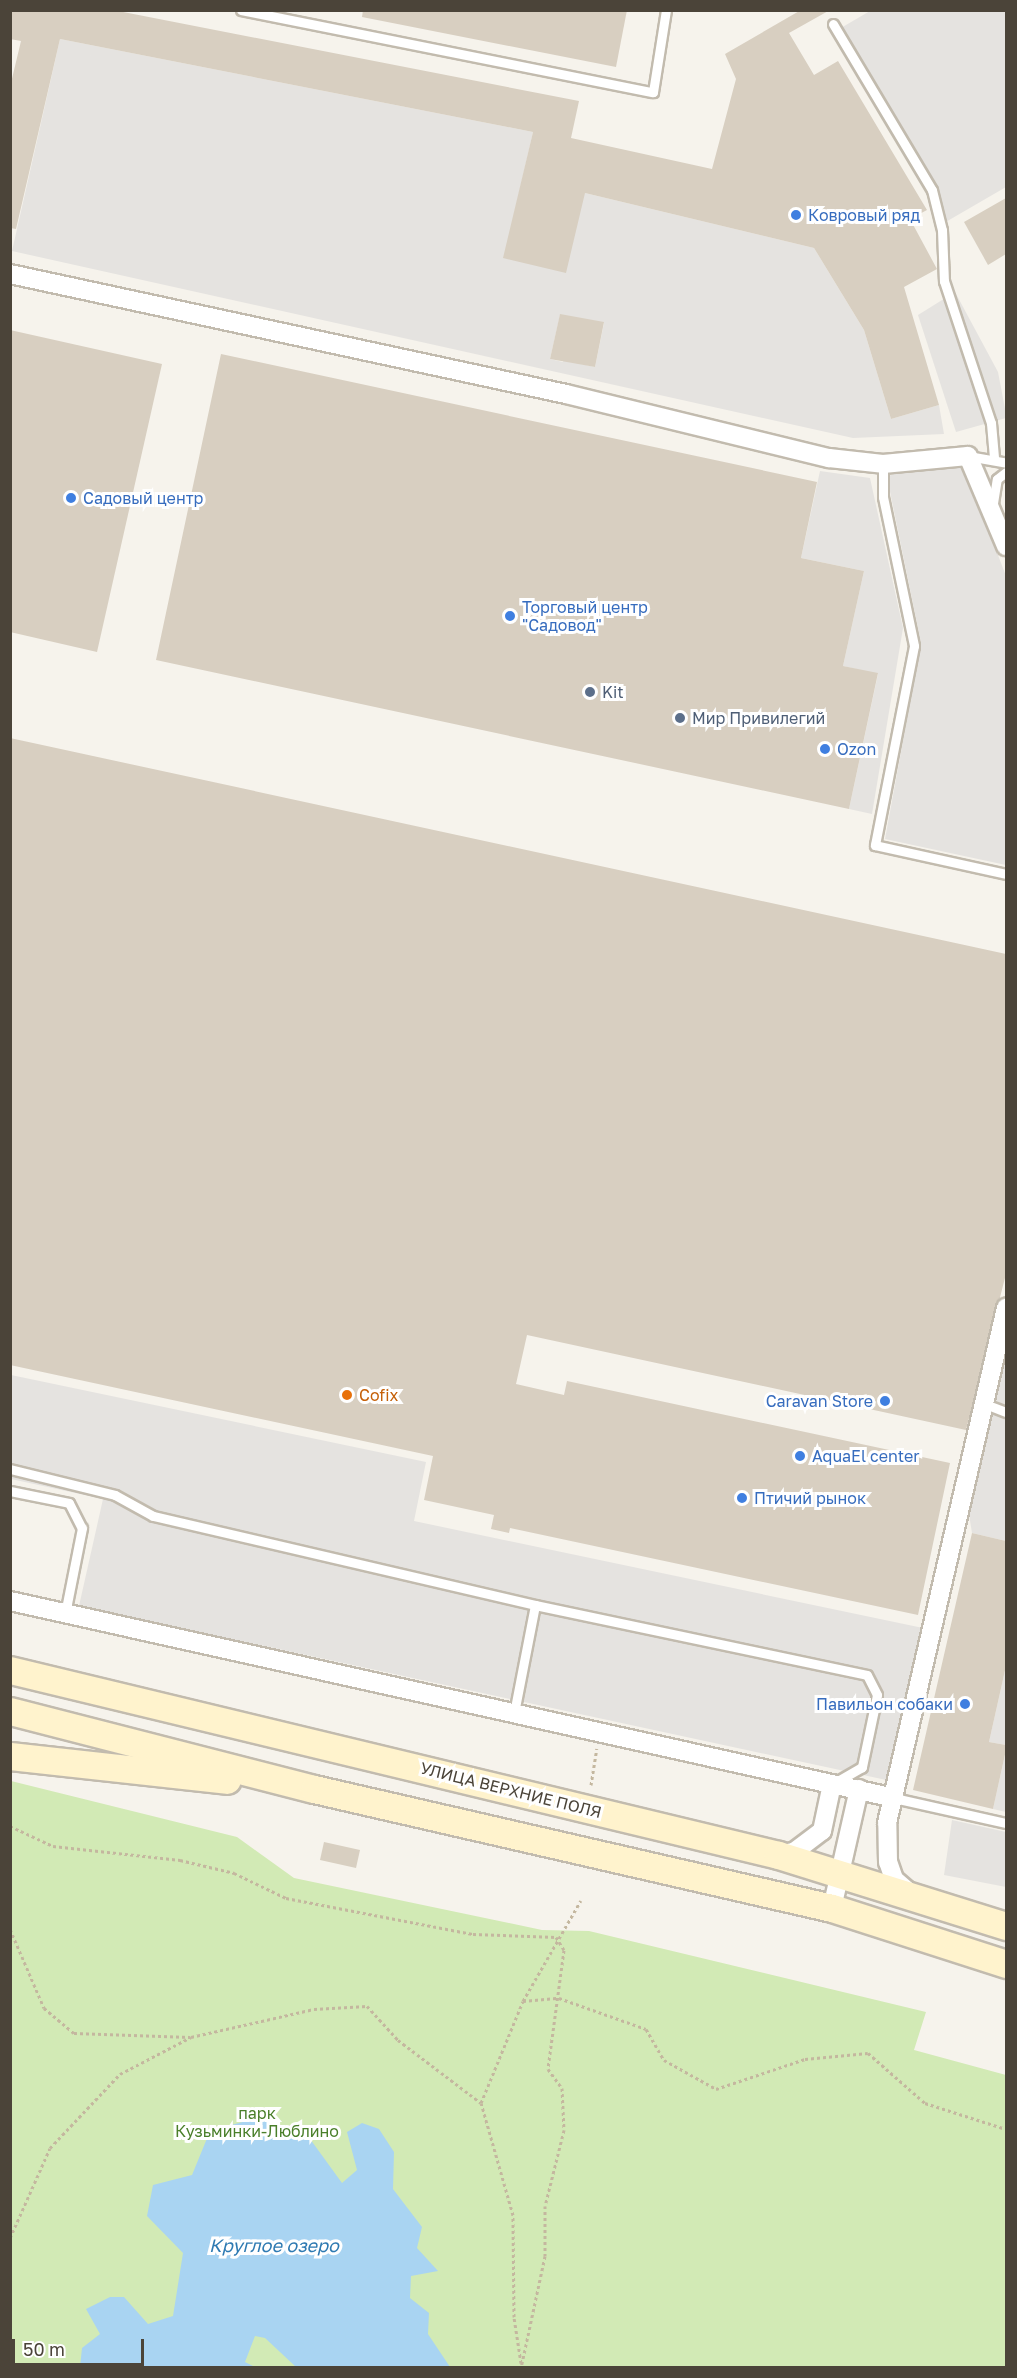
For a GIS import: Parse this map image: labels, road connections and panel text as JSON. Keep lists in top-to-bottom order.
{
  "streets": {
    "main road": ["УЛИЦА ВЕРХНИЕ ПОЛЯ"]
  },
  "water": ["Круглое озеро"],
  "parks": ["парк Кузьминки-Люблино"],
  "places": [
    "Ковровый ряд",
    "Садовый центр",
    "Торговый центр \"Садовод\"",
    "Kit",
    "Мир Привилегий",
    "Ozon",
    "Cofix",
    "Caravan Store",
    "AquaEl center",
    "Птичий рынок",
    "Павильон собаки"
  ],
  "scale_bar": "50 m"
}
